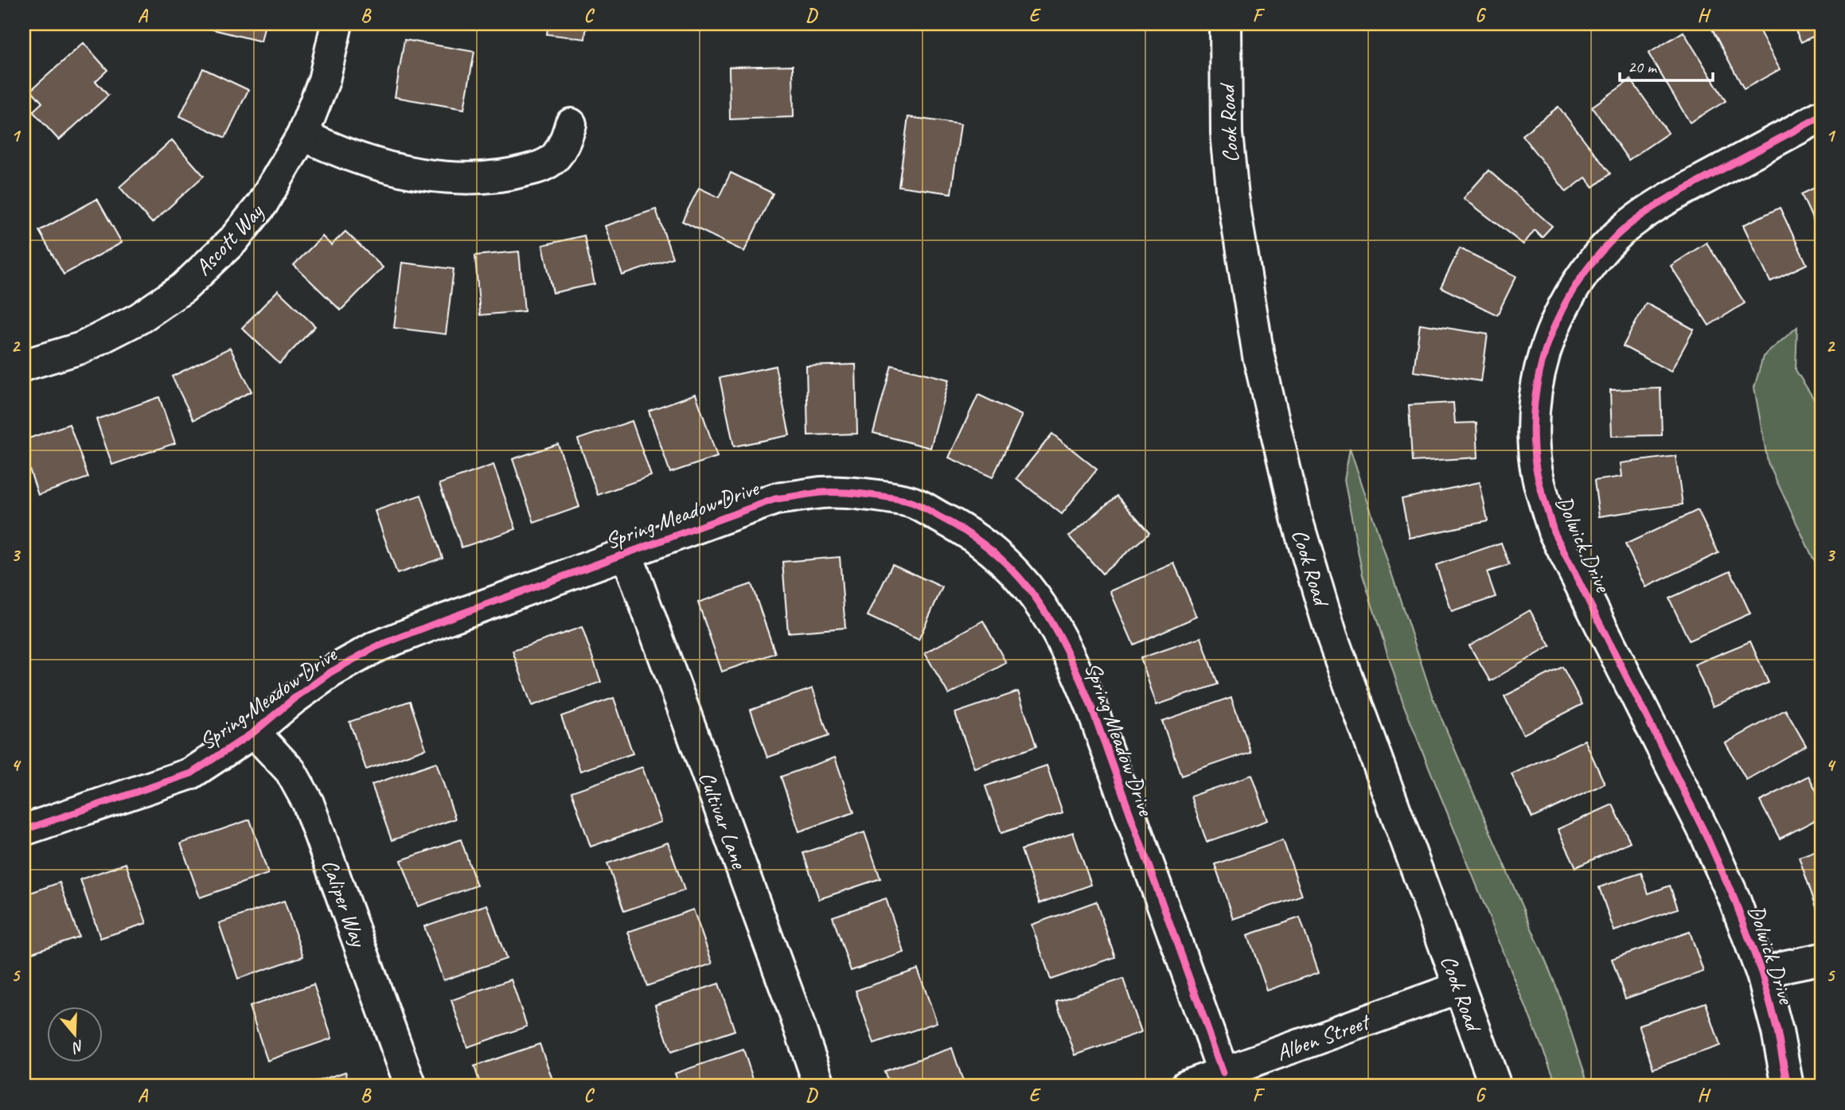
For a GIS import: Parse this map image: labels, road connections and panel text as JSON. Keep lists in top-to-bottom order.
{
  "streets": {
    "street": [
      "Cook Road",
      "Ascott Way",
      "Spring Meadow Drive",
      "Dolwick Drive",
      "Cultivar Lane",
      "Caliper Way",
      "Alben Street"
    ]
  },
  "crossings": [
    ["Cook Road", "Alben Street"],
    ["Spring Meadow Drive", "Cultivar Lane"],
    ["Spring Meadow Drive", "Caliper Way"],
    ["Spring Meadow Drive", "Alben Street"]
  ],
  "scale_bar": "20 m",
  "north": "bottom",
  "grid": {
    "columns": [
      "A",
      "B",
      "C",
      "D",
      "E",
      "F",
      "G",
      "H"
    ],
    "rows": [
      "1",
      "2",
      "3",
      "4",
      "5"
    ]
  }
}
